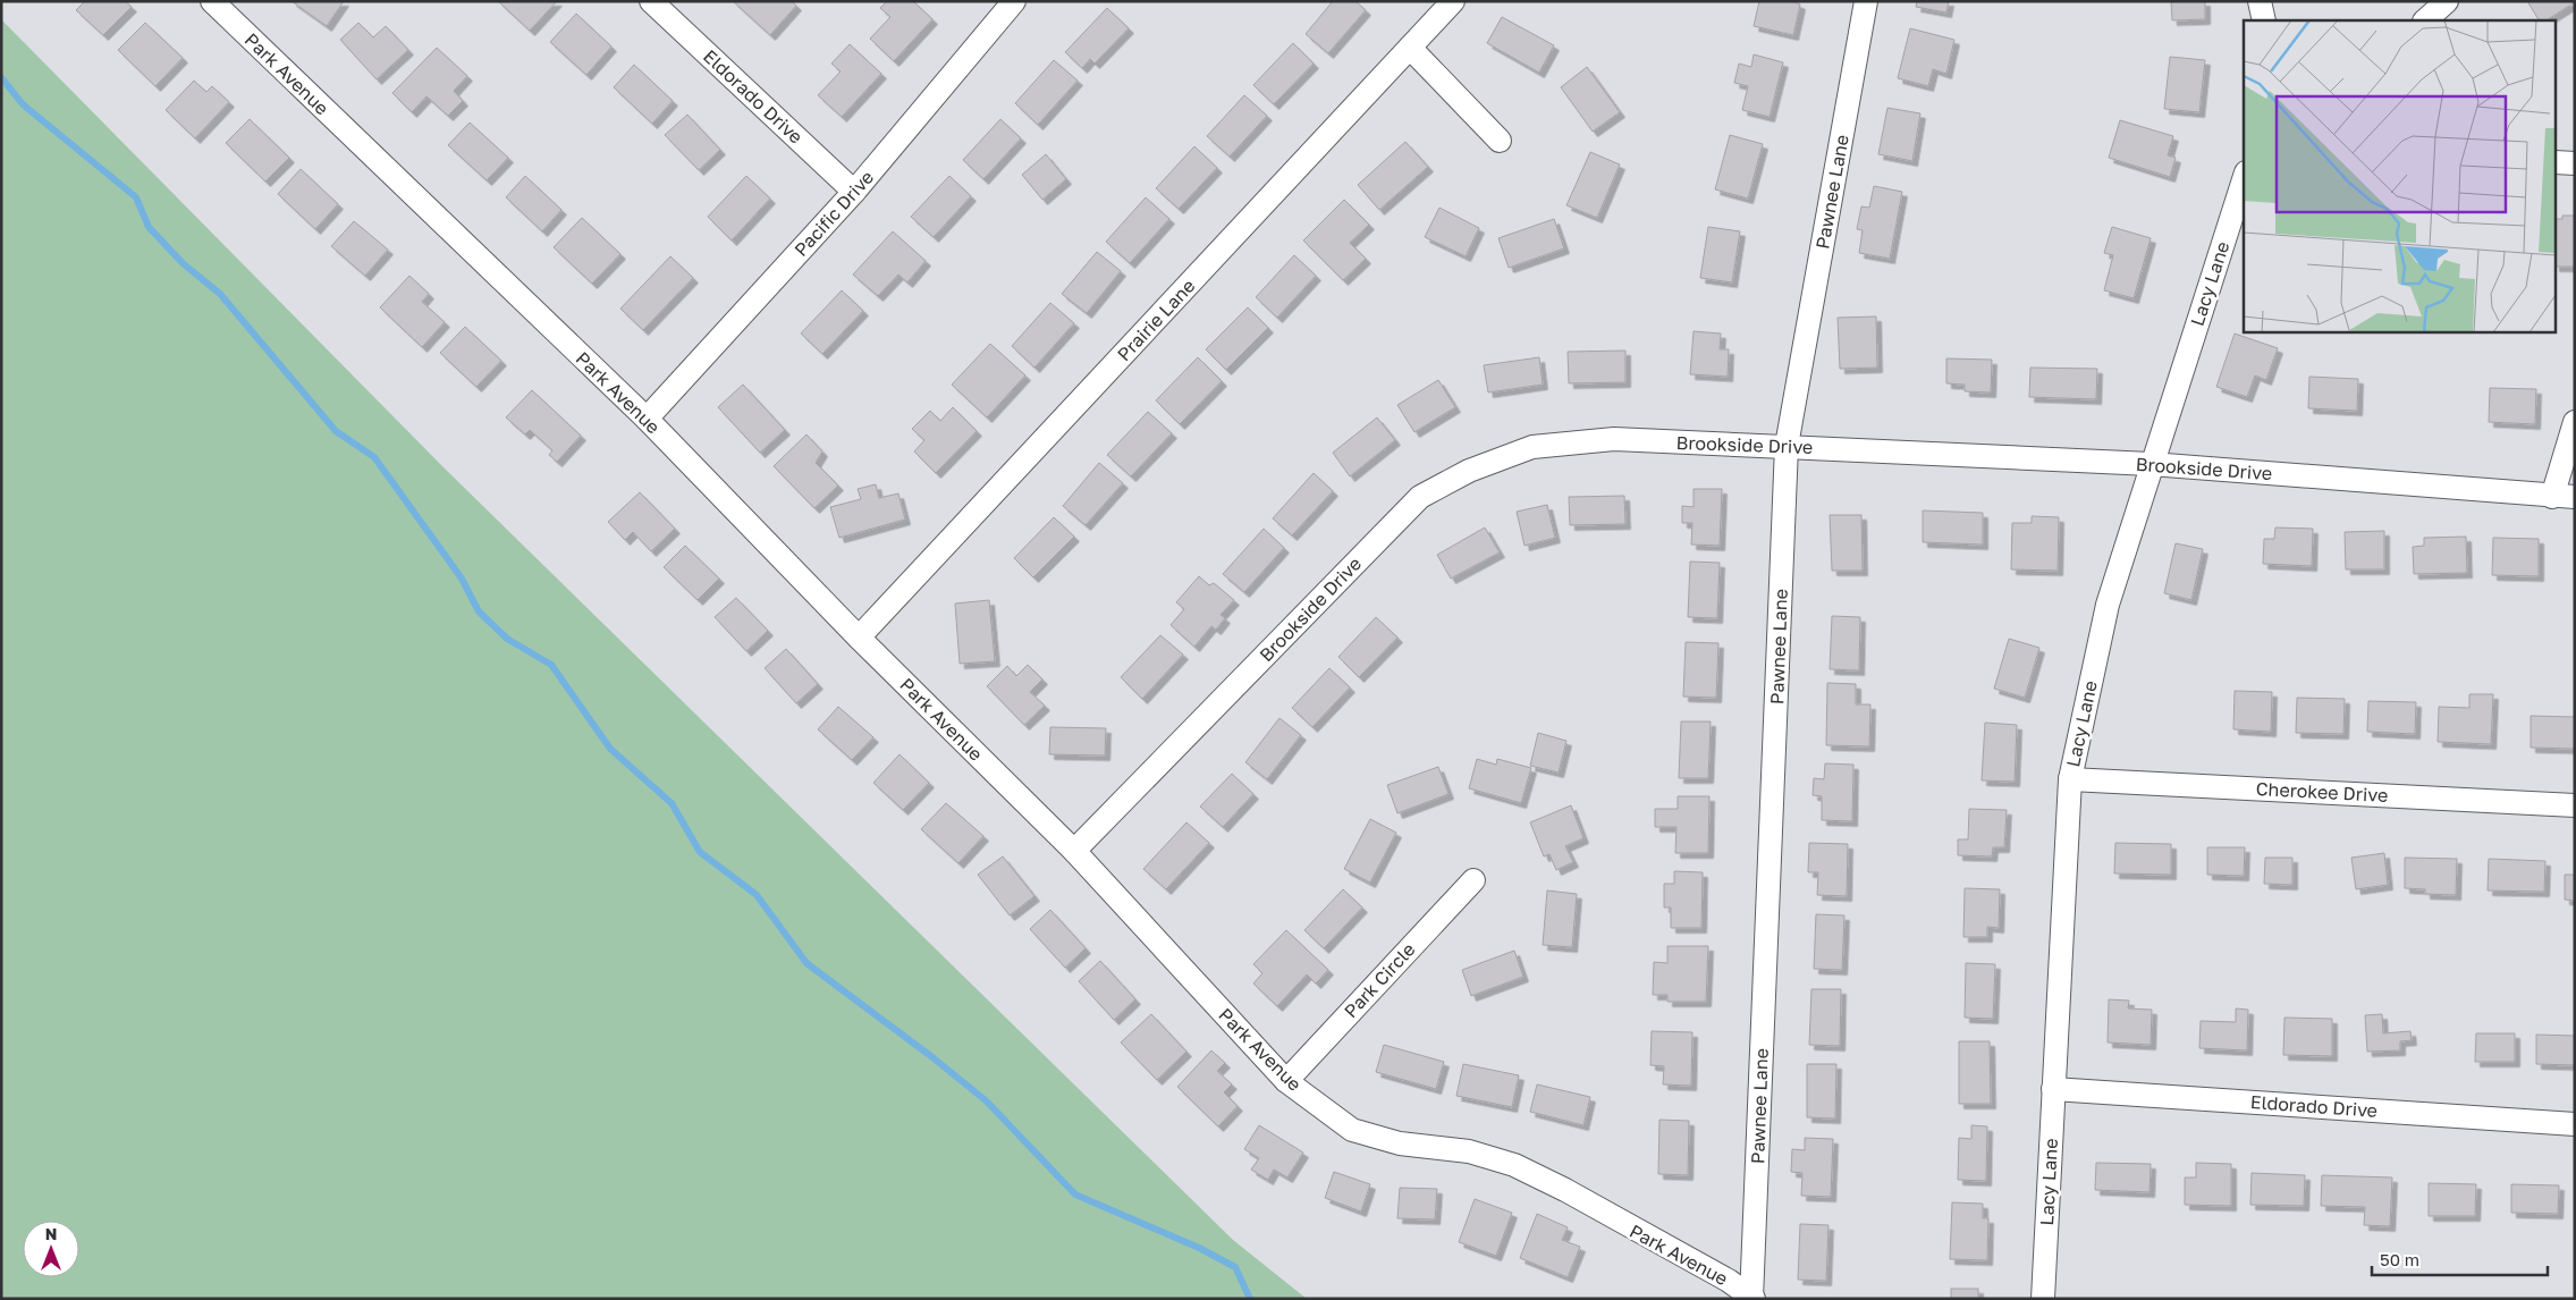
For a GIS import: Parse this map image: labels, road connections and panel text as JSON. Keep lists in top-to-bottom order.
{
  "streets": {
    "street": [
      "Park Avenue",
      "Eldorado Drive",
      "Pawnee Lane",
      "Pacific Drive",
      "Lacy Lane",
      "Prairie Lane",
      "Brookside Drive",
      "Cherokee Drive",
      "Park Circle"
    ]
  },
  "crossings": [
    ["Park Avenue", "Pawnee Lane"],
    ["Park Avenue", "Pacific Drive"],
    ["Park Avenue", "Prairie Lane"],
    ["Park Avenue", "Brookside Drive"],
    ["Park Avenue", "Park Circle"],
    ["Eldorado Drive", "Pacific Drive"],
    ["Eldorado Drive", "Lacy Lane"],
    ["Pawnee Lane", "Brookside Drive"],
    ["Lacy Lane", "Brookside Drive"],
    ["Lacy Lane", "Cherokee Drive"]
  ],
  "scale_bar": "50 m",
  "north": "top"
}
